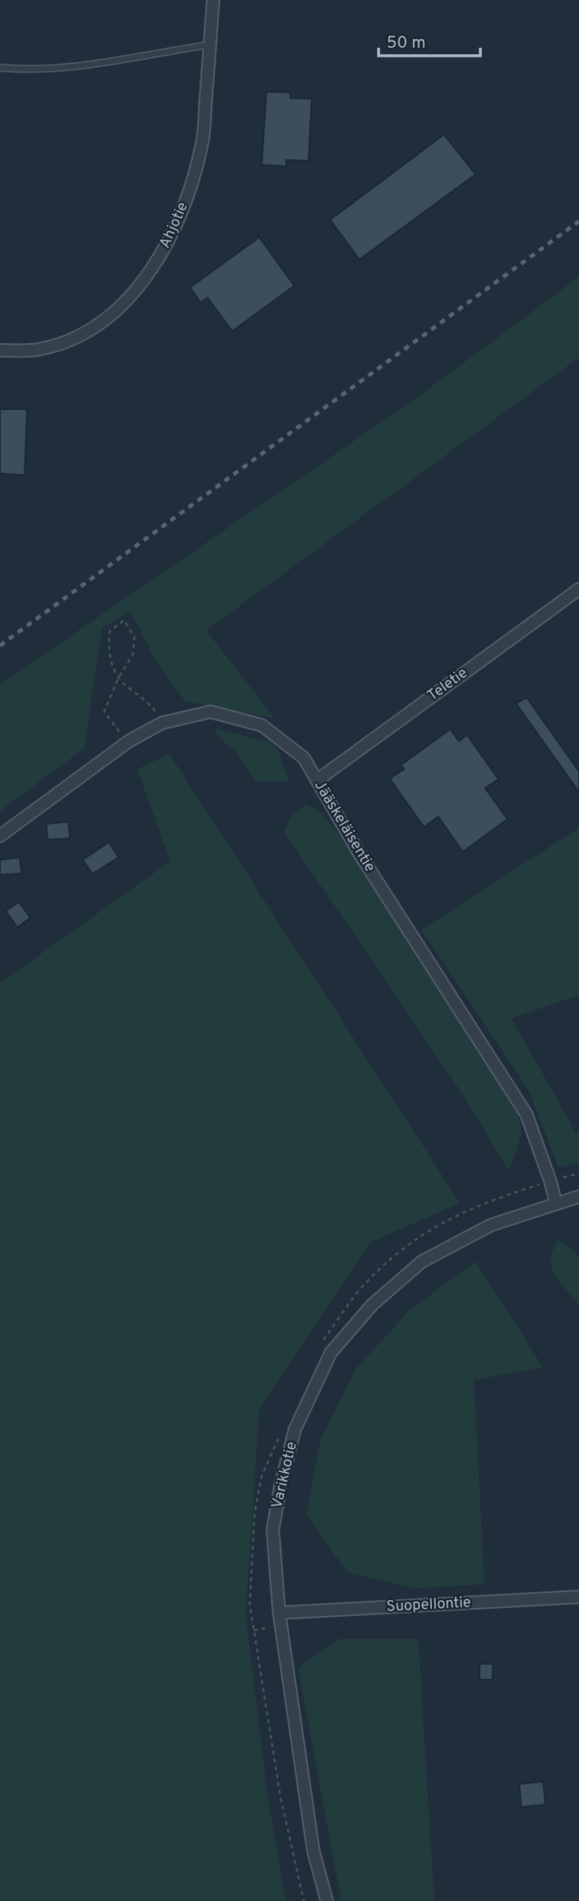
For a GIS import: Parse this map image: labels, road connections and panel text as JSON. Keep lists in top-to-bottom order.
{
  "streets": {
    "street": [
      "Ahjotie",
      "Teletie",
      "Jääskeläisentie",
      "Varikkotie",
      "Suopellontie"
    ]
  },
  "crossings": [
    ["Teletie", "Jääskeläisentie"],
    ["Jääskeläisentie", "Varikkotie"],
    ["Varikkotie", "Suopellontie"]
  ],
  "scale_bar": "50 m"
}
